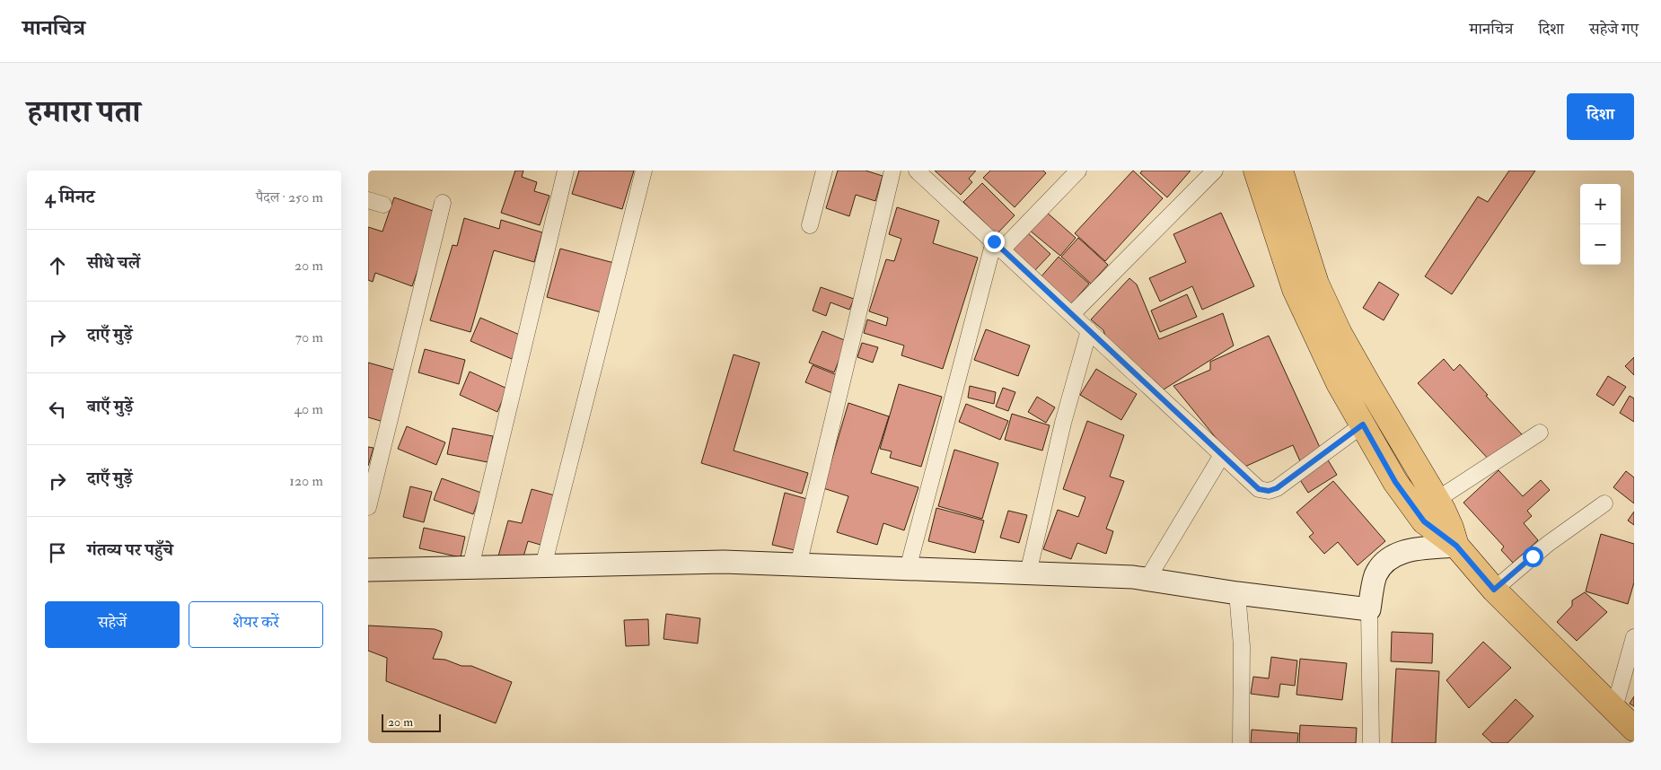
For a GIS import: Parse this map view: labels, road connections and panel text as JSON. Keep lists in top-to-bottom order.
{
  "scale_bar": "20 m",
  "page": {
    "header": "मानचित्र",
    "nav": ["मानचित्र", "दिशा", "सहेजे गए"],
    "title": "हमारा पता",
    "buttons": [
      "दिशा",
      ["सहेजें", "शेयर करें"]
    ],
    "heading": ["4 मिनट", "पैदल · 250 m"],
    "map_buttons": ["+", "−"],
    "list": [
      ["सीधे चलें", "20 m"],
      ["दाएँ मुड़ें", "70 m"],
      ["बाएँ मुड़ें", "40 m"],
      ["दाएँ मुड़ें", "120 m"],
      "गंतव्य पर पहुँचे"
    ],
    "scale": "20 m"
  }
}
